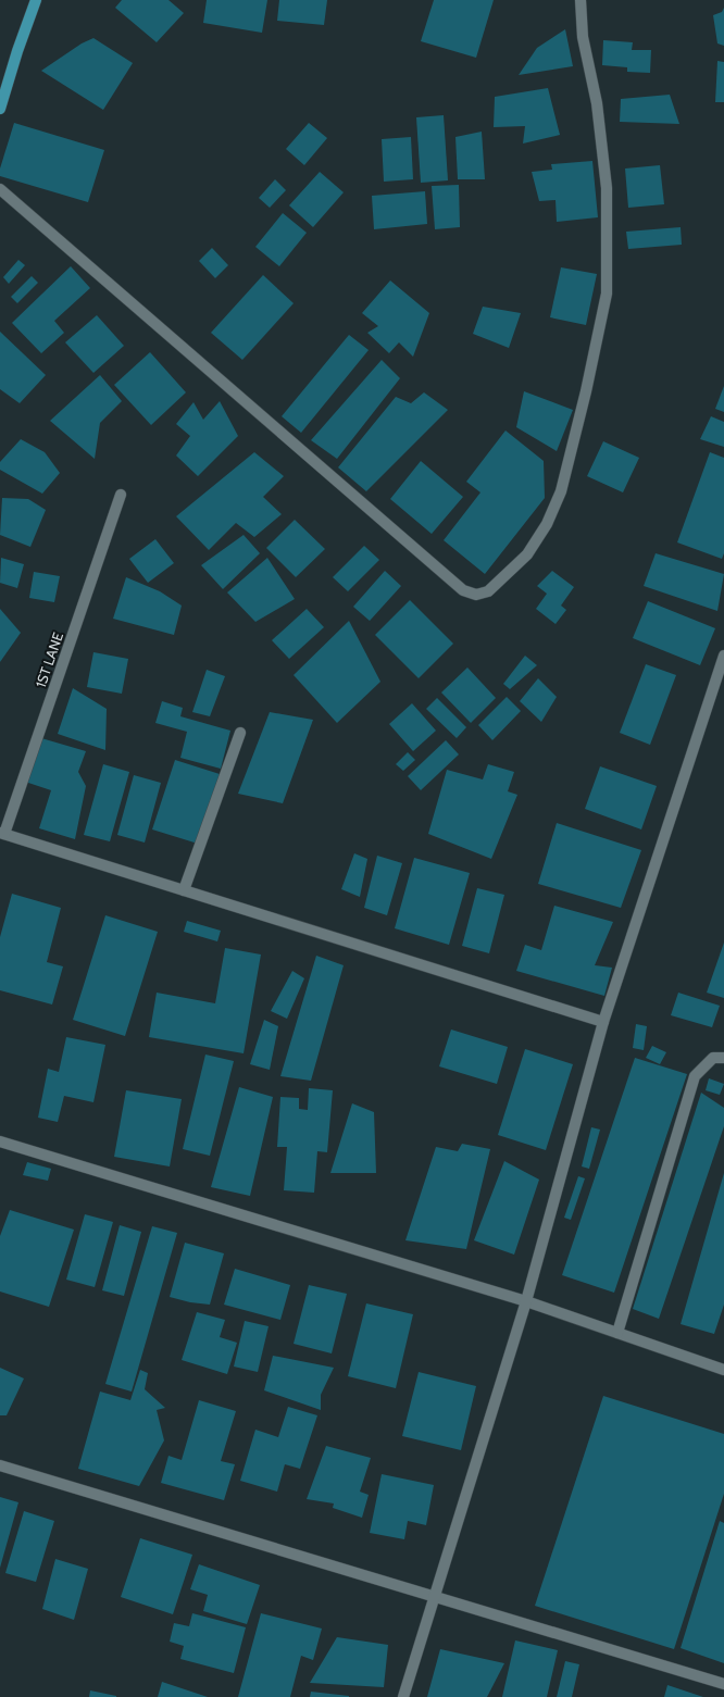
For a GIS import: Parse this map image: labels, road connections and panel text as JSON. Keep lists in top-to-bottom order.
{
  "streets": {
    "street": ["1ST LANE"]
  }
}
